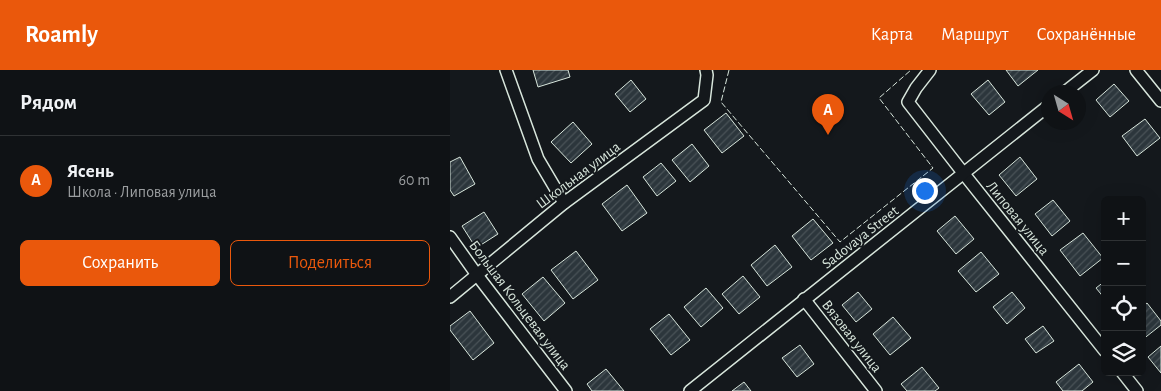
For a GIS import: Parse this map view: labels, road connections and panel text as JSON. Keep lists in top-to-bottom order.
{
  "streets": {
    "street": [
      "Школьная улица",
      "Липовая улица",
      "Sadovaya Street",
      "Большая Кольцевая улица",
      "Вязовая улица"
    ]
  },
  "crossings": [
    ["Школьная улица", "Большая Кольцевая улица"],
    ["Липовая улица", "Sadovaya Street"],
    ["Sadovaya Street", "Вязовая улица"]
  ],
  "north": "bottom right",
  "page": {
    "header": "Roamly",
    "nav": ["Карта", "Маршрут", "Сохранённые"],
    "heading": "Рядом",
    "pins": "A",
    "list": [
      {
        "mark": "A",
        "name": "Ясень",
        "note": "Школа · Липовая улица",
        "value": "60 m"
      }
    ],
    "map_buttons": ["+", "−"],
    "buttons": ["Сохранить", "Поделиться"]
  }
}
